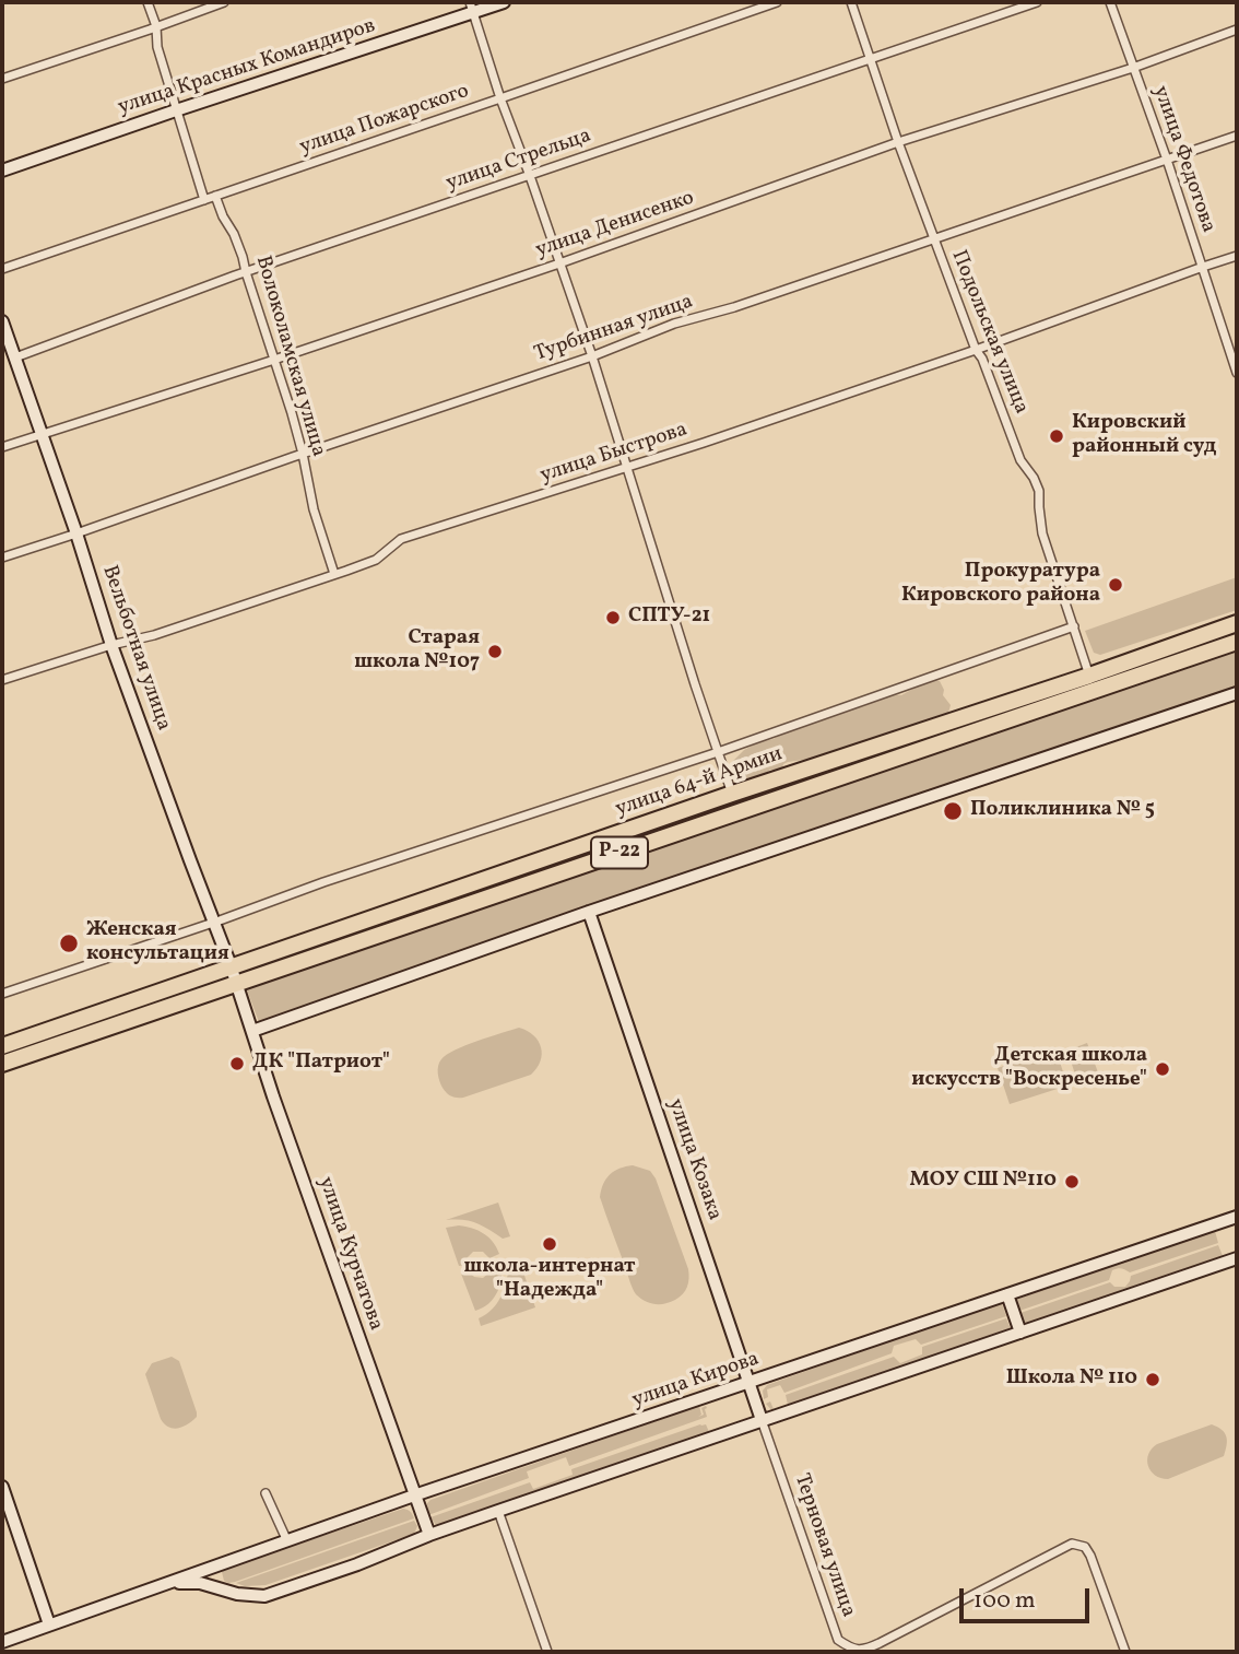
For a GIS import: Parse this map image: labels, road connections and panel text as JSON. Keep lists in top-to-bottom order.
{
  "streets": {
    "highway": ["улица 64-й Армии", "Р-22"],
    "street": [
      "улица Красных Командиров",
      "улица Пожарского",
      "улица Федотова",
      "улица Стрельца",
      "улица Денисенко",
      "Турбинная улица",
      "Подольская улица",
      "Волоколамская улица",
      "улица Быстрова",
      "Вельботная улица",
      "улица Козака",
      "улица Курчатова",
      "улица Кирова",
      "Терновая улица"
    ]
  },
  "crossings": [
    ["улица Пожарского", "Волоколамская улица"],
    ["улица Федотова", "улица Денисенко"],
    ["улица Федотова", "Турбинная улица"],
    ["улица Федотова", "улица Быстрова"],
    ["улица Стрельца", "Подольская улица"],
    ["улица Стрельца", "Волоколамская улица"],
    ["улица Стрельца", "Вельботная улица"],
    ["улица Денисенко", "Подольская улица"],
    ["улица Денисенко", "Волоколамская улица"],
    ["улица Денисенко", "Вельботная улица"],
    ["Турбинная улица", "Подольская улица"],
    ["Турбинная улица", "Волоколамская улица"],
    ["Турбинная улица", "Вельботная улица"],
    ["Подольская улица", "улица Быстрова"],
    ["Подольская улица", "улица 64-й Армии"],
    ["Волоколамская улица", "улица Быстрова"],
    ["улица Быстрова", "Вельботная улица"],
    ["Вельботная улица", "улица 64-й Армии"],
    ["Вельботная улица", "улица Курчатова"],
    ["улица 64-й Армии", "улица Курчатова"],
    ["улица Козака", "улица Кирова"],
    ["улица Козака", "Терновая улица"],
    ["улица Курчатова", "улица Кирова"],
    ["улица Кирова", "Терновая улица"]
  ],
  "places": [
    "Кировский районный суд",
    "Прокуратура Кировского района",
    "СПТУ-21",
    "Старая школа №107",
    "Поликлиника № 5",
    "Женская консультация",
    "ДК \"Патриот\"",
    "Детская школа искусств \"Воскресенье\"",
    "МОУ СШ №110",
    "школа-интернат \"Надежда\"",
    "Школа № 110"
  ],
  "scale_bar": "100 m"
}
